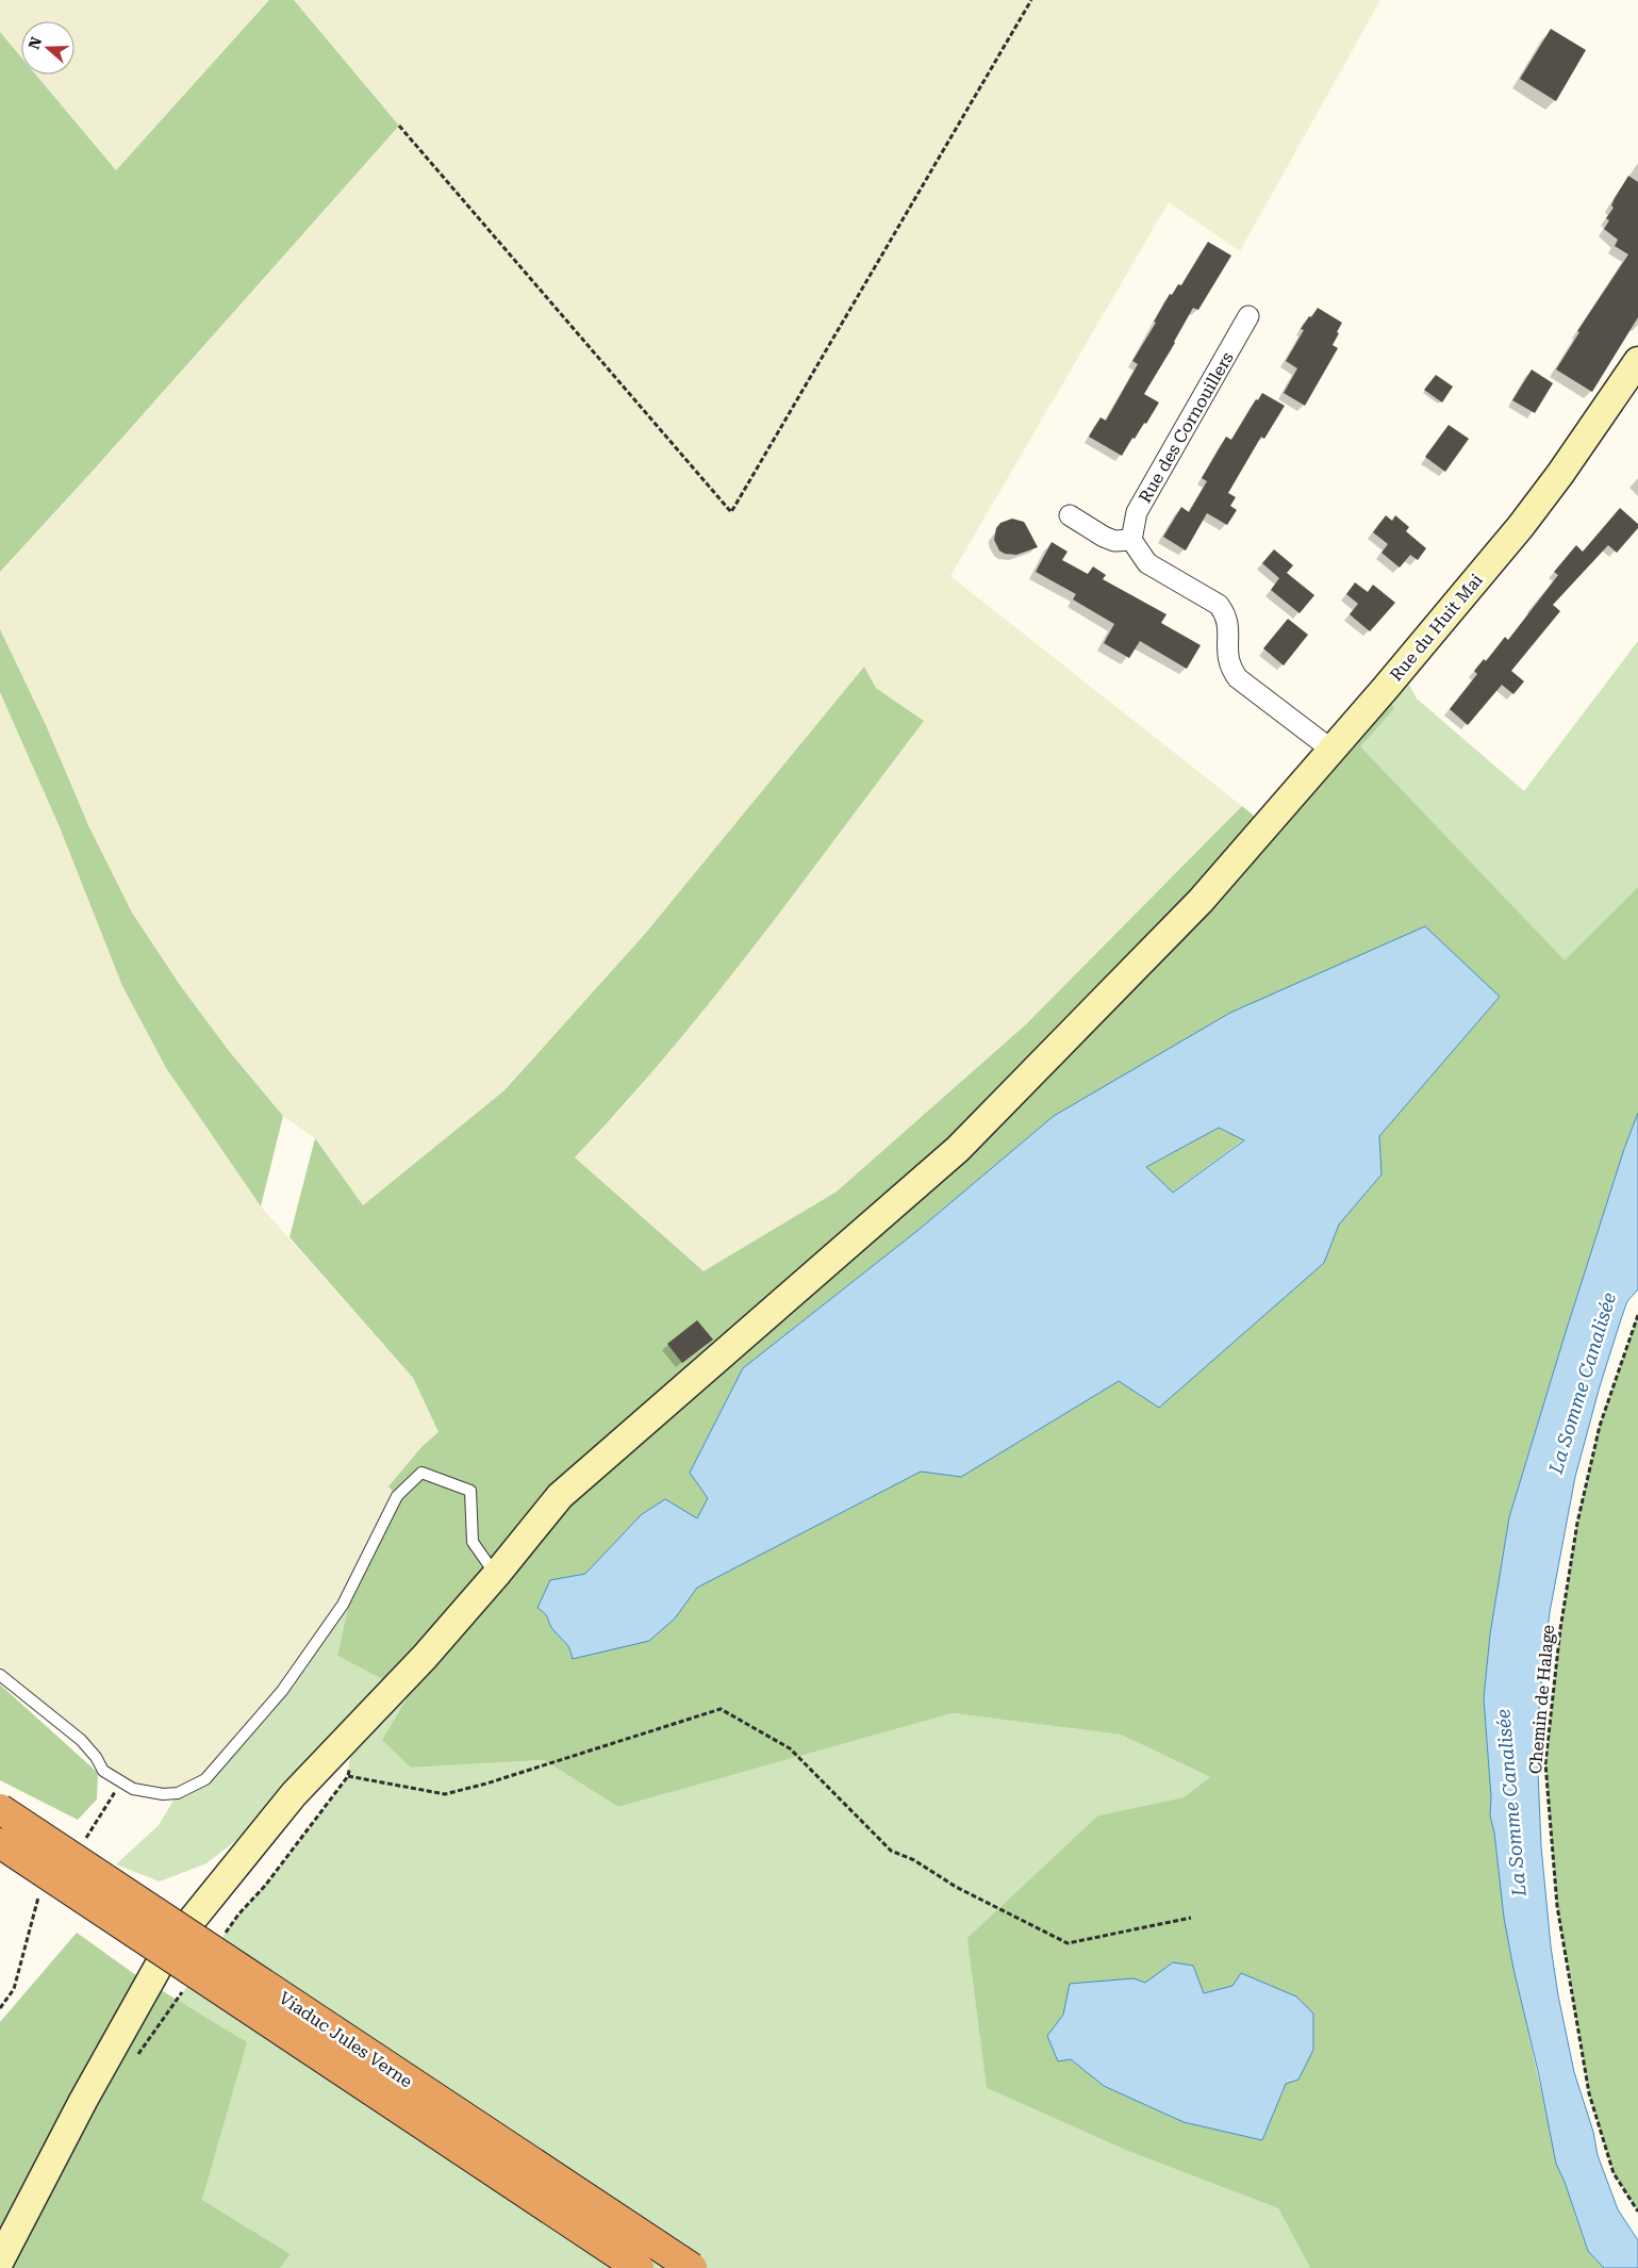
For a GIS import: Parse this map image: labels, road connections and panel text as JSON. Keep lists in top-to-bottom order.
{
  "streets": {
    "highway": ["Viaduc Jules Verne"],
    "street": ["Rue des Cornouillers", "Rue du Huit Mai"],
    "path": ["Chemin de Halage"]
  },
  "water": ["La Somme Canalisée"],
  "north": "left"
}
